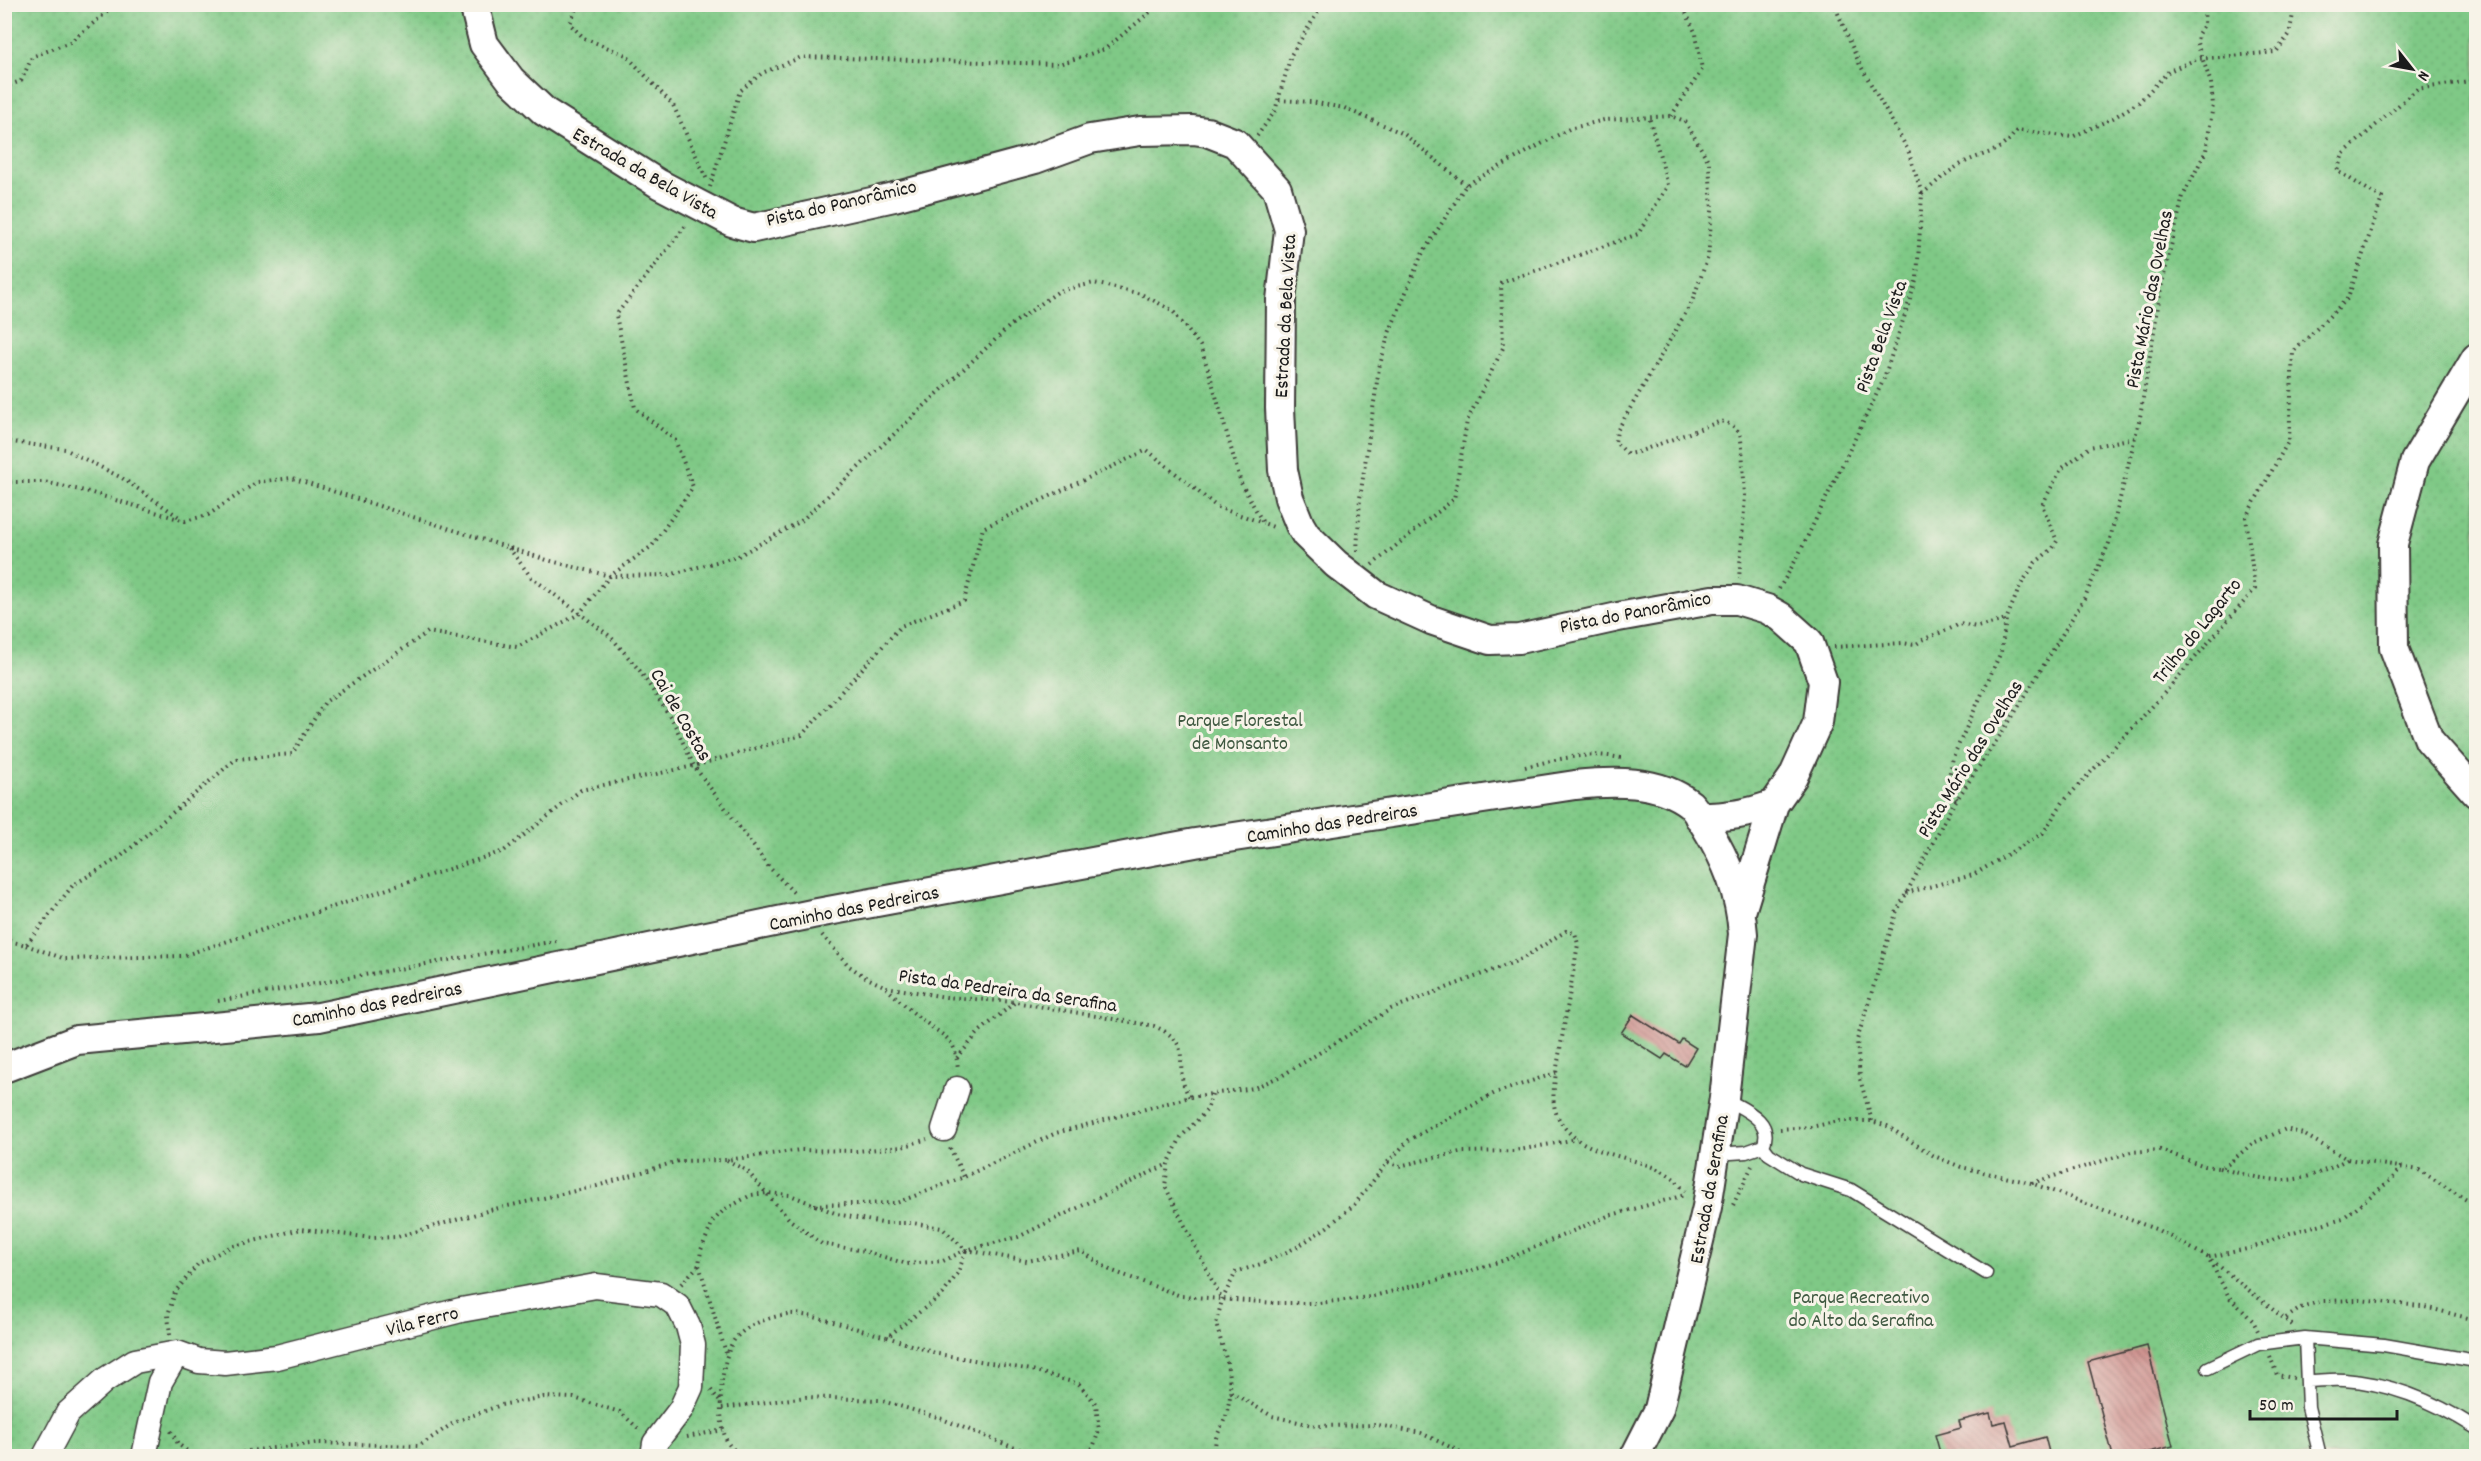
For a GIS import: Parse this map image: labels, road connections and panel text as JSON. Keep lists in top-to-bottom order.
{
  "streets": {
    "street": [
      "Estrada da Bela Vista",
      "Caminho das Pedreiras",
      "Estrada da Serafina",
      "Vila Ferro"
    ],
    "path": [
      "Pista Mário das Ovelhas",
      "Pista Bela Vista",
      "Trilho do Lagarto",
      "Cai de Costas",
      "Pista da Pedreira da Serafina"
    ]
  },
  "crossings": [
    ["Estrada da Bela Vista", "Caminho das Pedreiras"],
    ["Estrada da Bela Vista", "Estrada da Serafina"],
    ["Pista Mário das Ovelhas", "Trilho do Lagarto"],
    ["Cai de Costas", "Caminho das Pedreiras"],
    ["Cai de Costas", "Pista da Pedreira da Serafina"],
    ["Caminho das Pedreiras", "Pista da Pedreira da Serafina"],
    ["Caminho das Pedreiras", "Estrada da Serafina"]
  ],
  "parks": ["Parque Florestal de Monsanto", "Parque Recreativo do Alto da Serafina"],
  "scale_bar": "50 m",
  "north": "bottom right"
}
